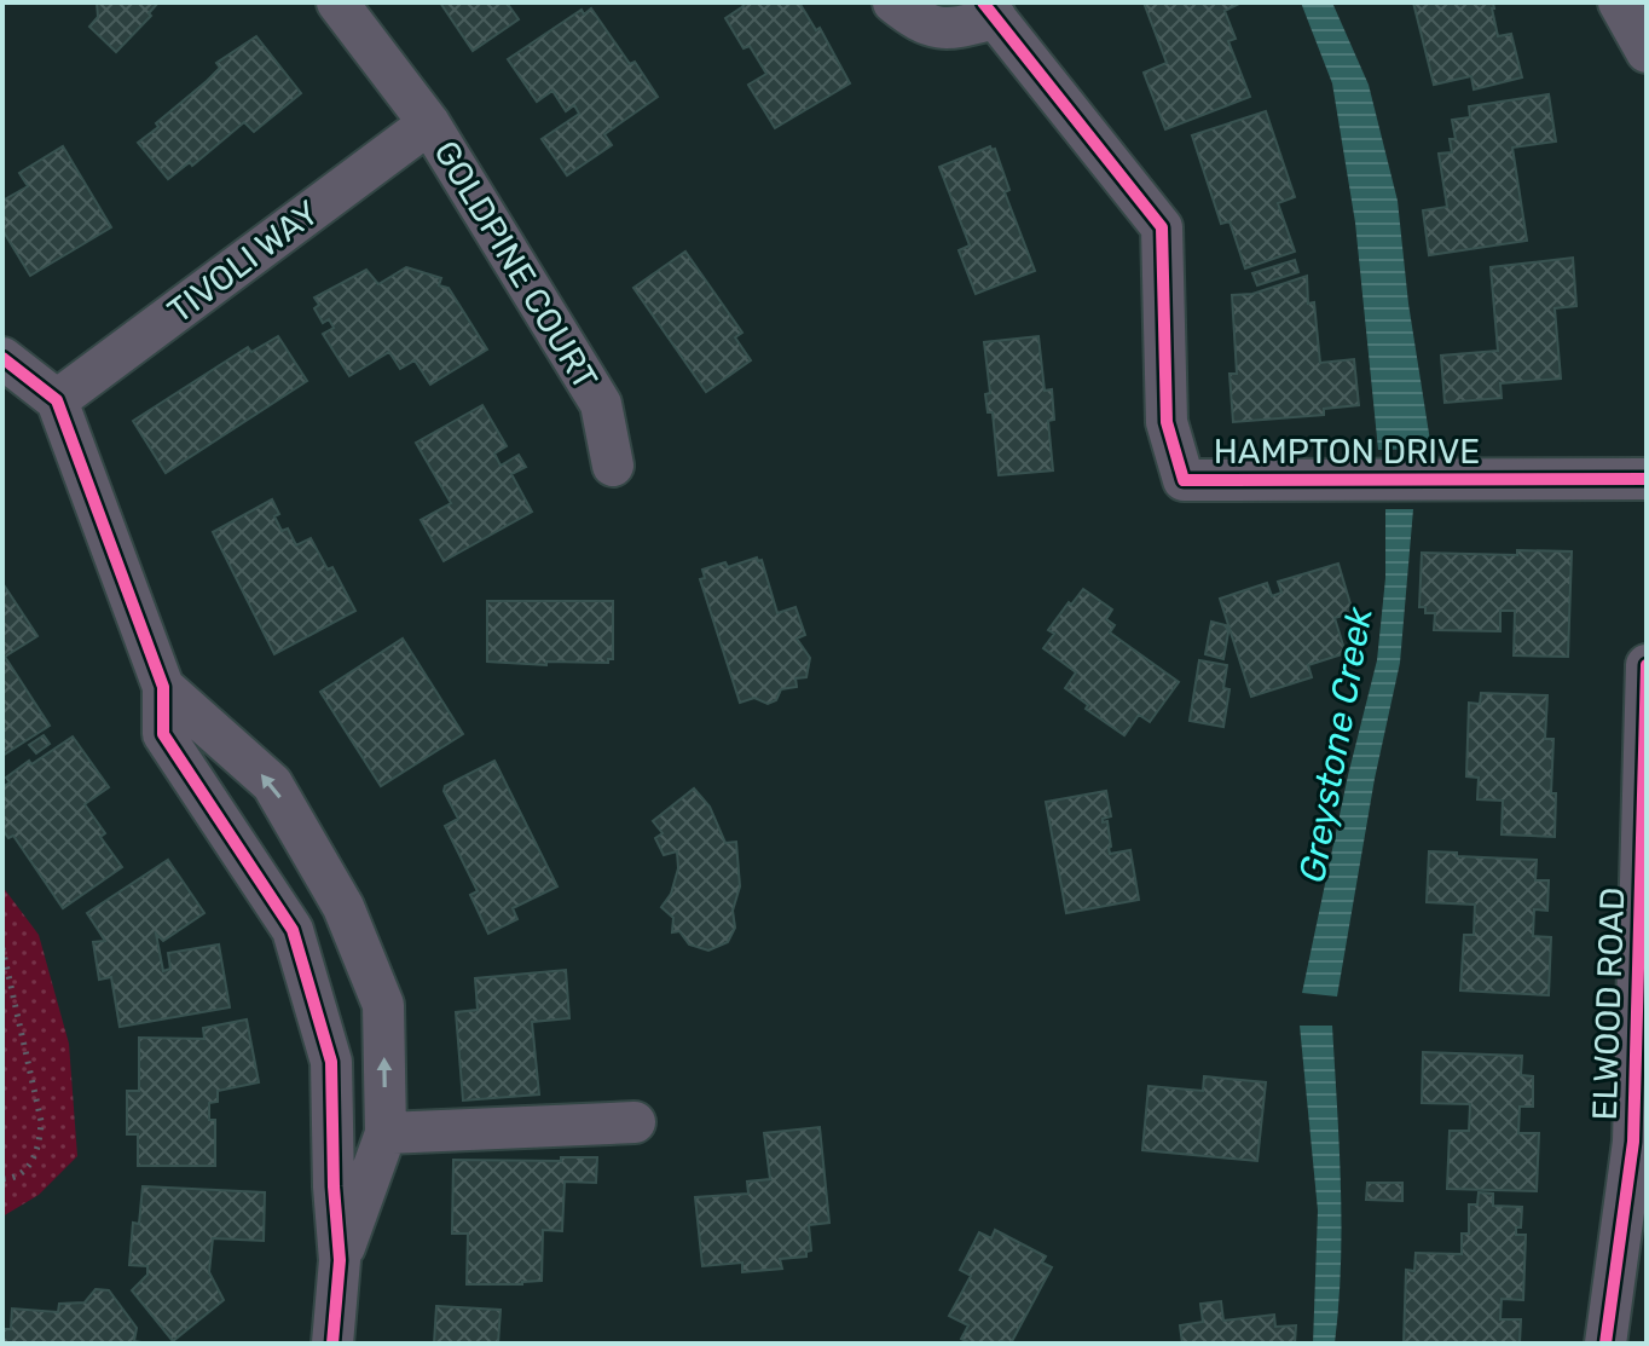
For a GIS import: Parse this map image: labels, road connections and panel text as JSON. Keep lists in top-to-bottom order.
{
  "streets": {
    "street": [
      "TIVOLI WAY",
      "GOLDPINE COURT",
      "HAMPTON DRIVE",
      "ELWOOD ROAD"
    ]
  },
  "crossings": [
    ["TIVOLI WAY", "GOLDPINE COURT"]
  ],
  "water": ["Greystone Creek"]
}
